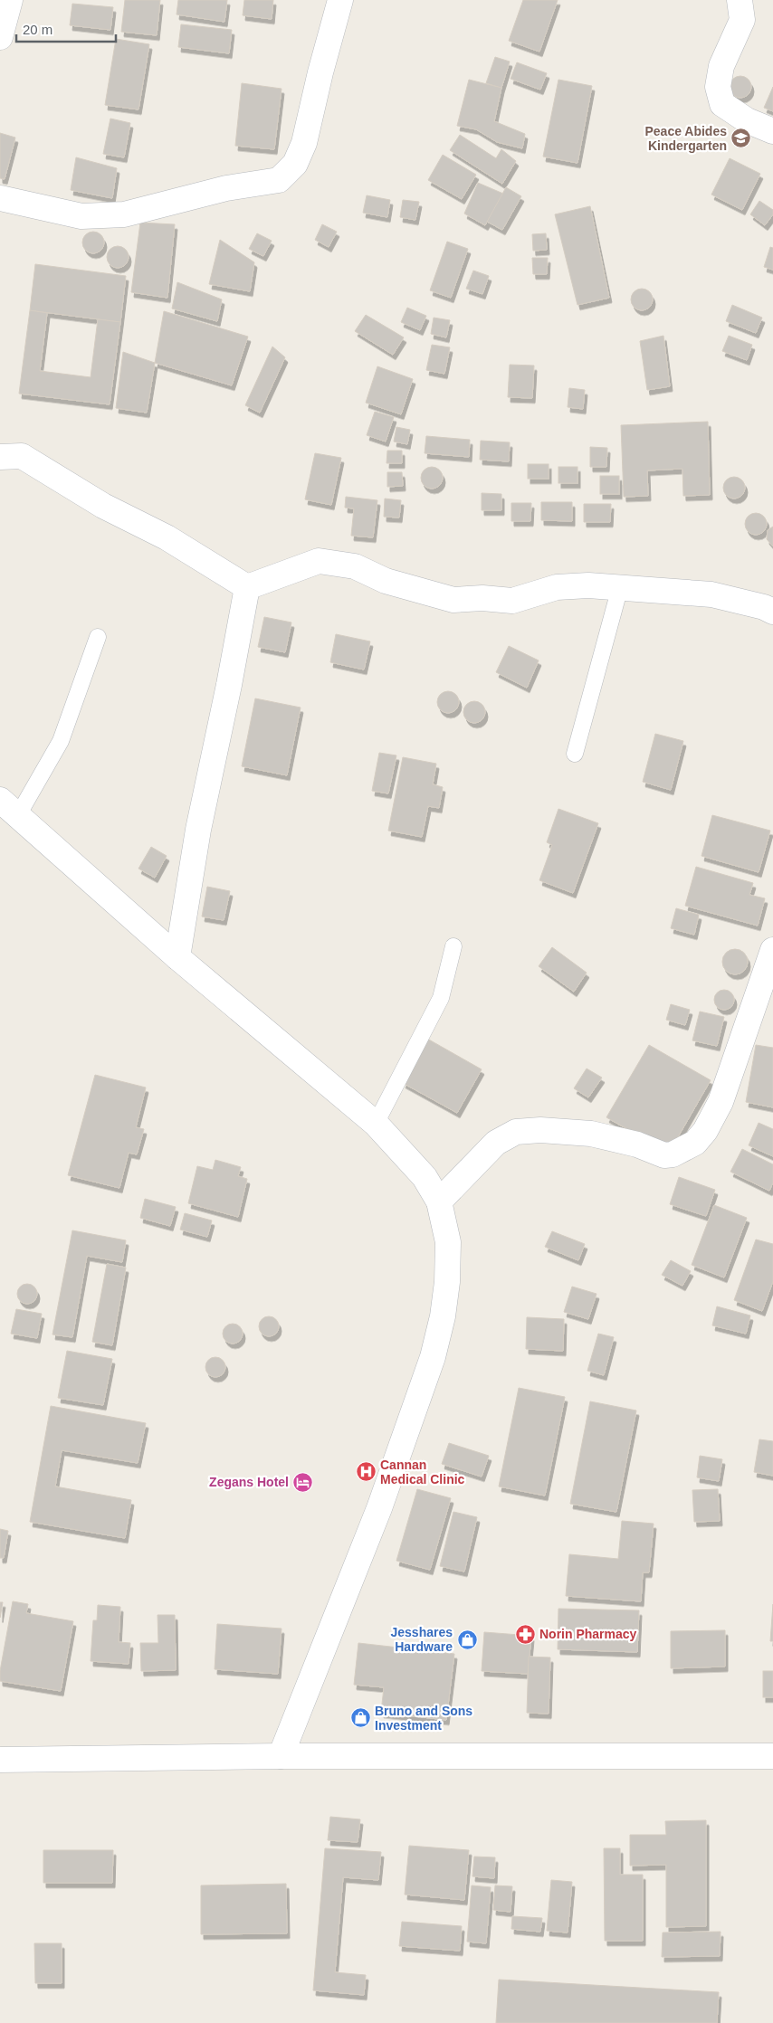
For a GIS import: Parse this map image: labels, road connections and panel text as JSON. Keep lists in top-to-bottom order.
{
  "places": {
    "school or university": ["Peace Abides Kindergarten"],
    "hospital": ["Cannan Medical Clinic"],
    "hotel": ["Zegans Hotel"],
    "pharmacy": ["Norin Pharmacy"],
    "shop": ["Jesshares Hardware", "Bruno and Sons Investment"]
  },
  "scale_bar": "20 m"
}
